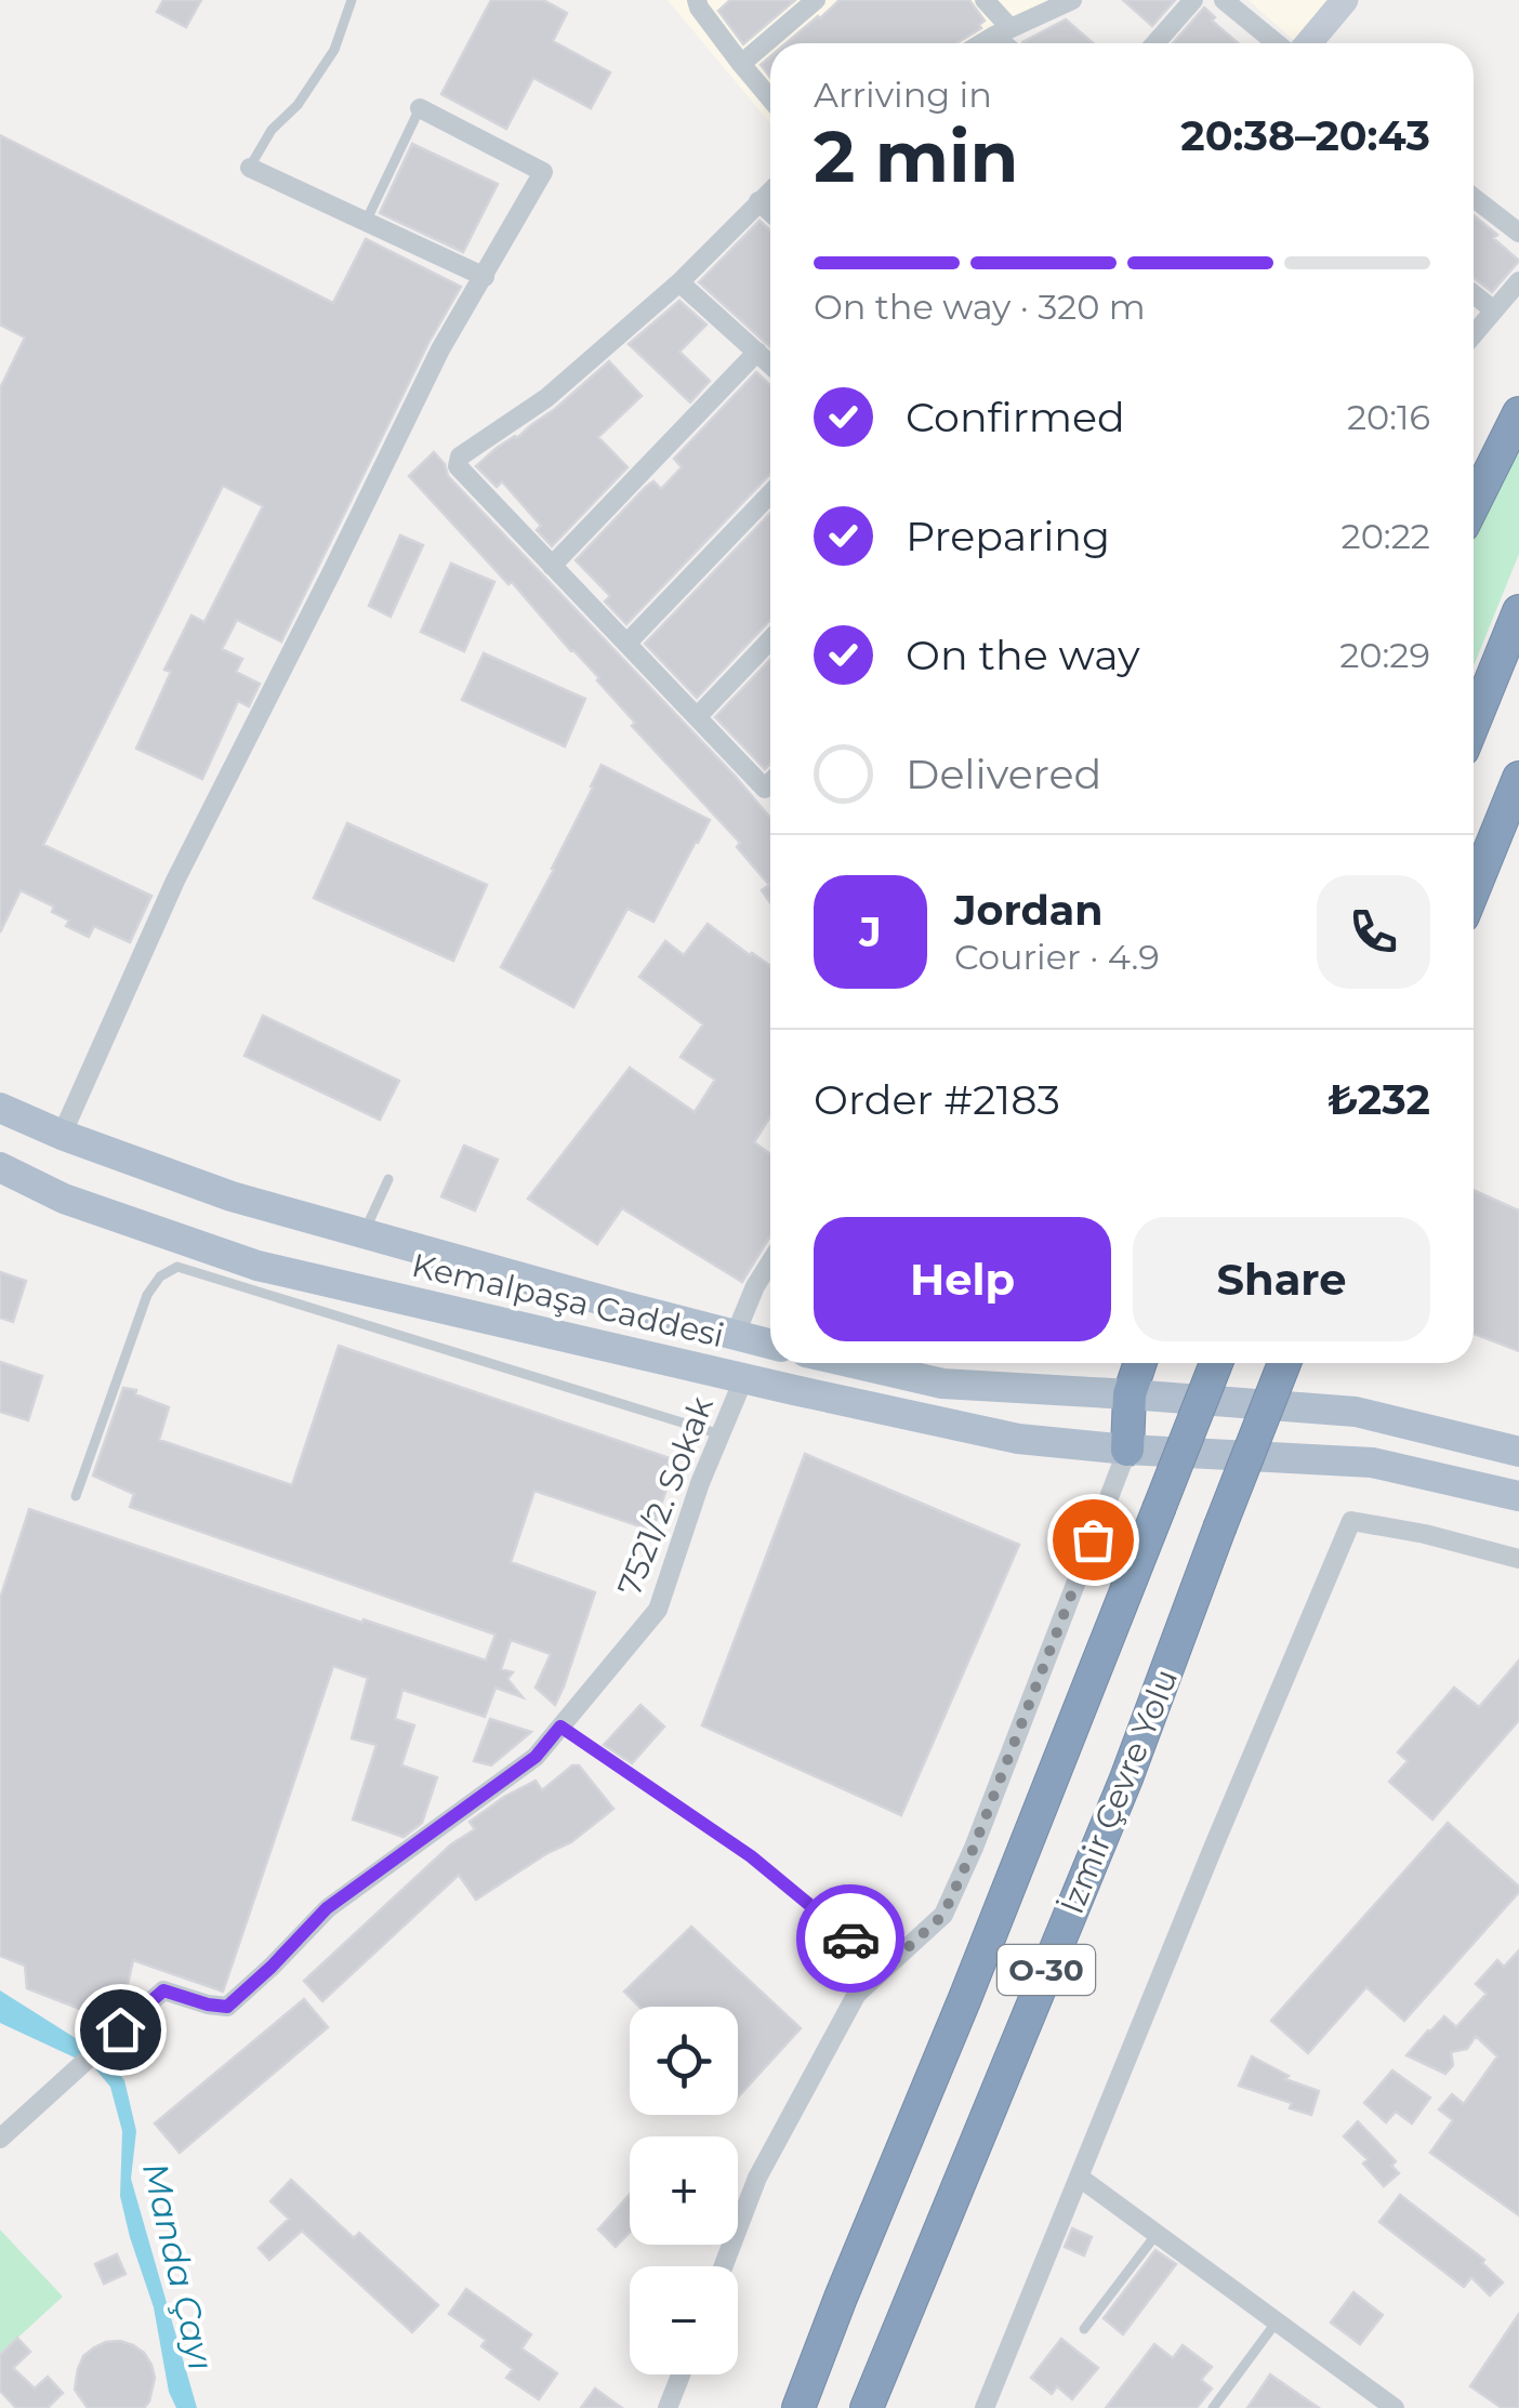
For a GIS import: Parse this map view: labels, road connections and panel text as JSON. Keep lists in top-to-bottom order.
{
  "streets": {
    "highway": ["İzmir Çevre Yolu", "O-30"],
    "main road": ["Kemalpaşa Caddesi"],
    "street": ["7521/2. Sokak"]
  },
  "crossings": [
    ["Kemalpaşa Caddesi", "7521/2. Sokak"]
  ],
  "water": ["Manda Çayı"],
  "page": {
    "heading": ["2 min", "Arriving in", "20:38–20:43"],
    "panel": [
      "Jordan",
      "Courier · 4.9",
      "Order #2183",
      "₺232"
    ],
    "bar": "On the way · 320 m",
    "list": [
      ["Confirmed", "20:16"],
      ["Preparing", "20:22"],
      ["On the way", "20:29"],
      "Delivered"
    ],
    "round": "J",
    "buttons": ["Help", "Share"],
    "map_buttons": ["+", "−"]
  }
}
